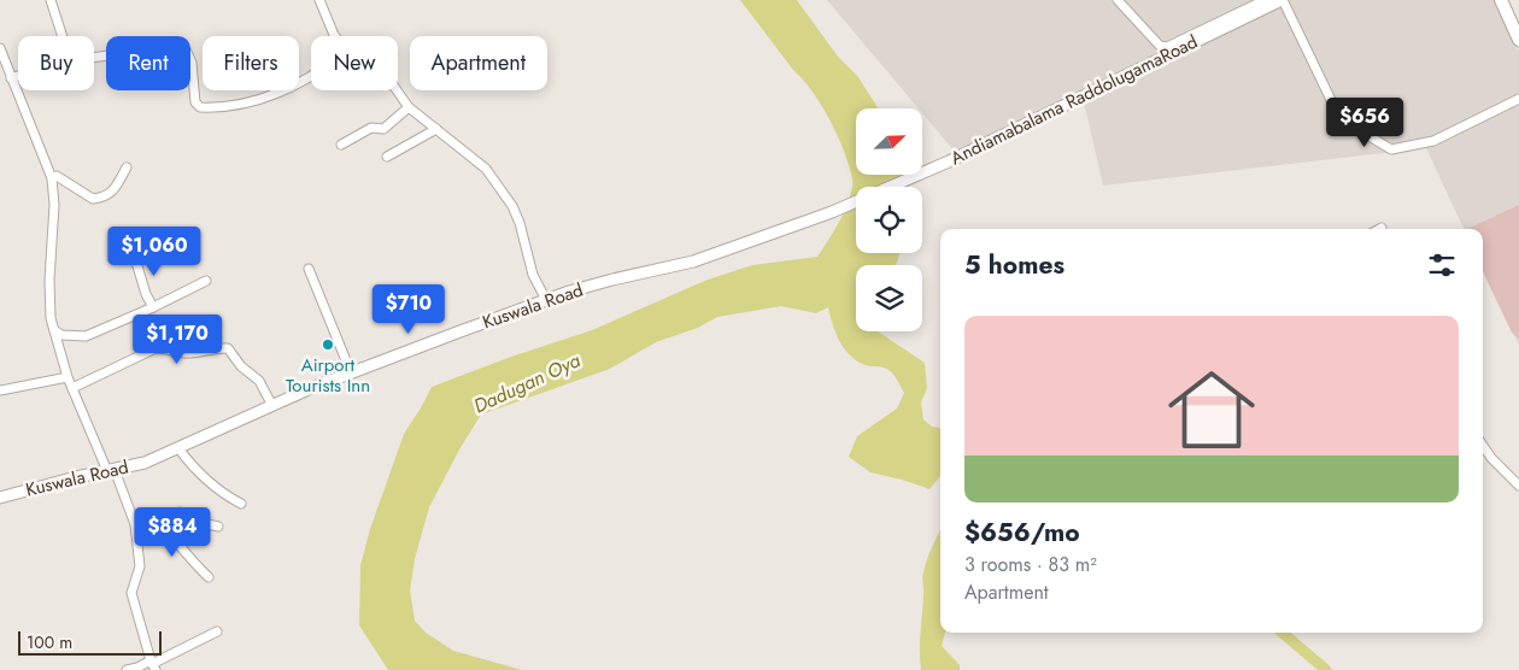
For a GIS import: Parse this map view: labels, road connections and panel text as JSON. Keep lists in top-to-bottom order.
{
  "streets": {
    "street": ["Andiamabalama RaddolugamaRoad", "Kuswala Road"]
  },
  "crossings": [
    ["Andiamabalama RaddolugamaRoad", "Kuswala Road"]
  ],
  "water": ["Dadugan Oya"],
  "places": ["Airport Tourists Inn"],
  "scale_bar": "100 m",
  "north": "top right",
  "page": {
    "chip": [
      "Buy",
      "Rent",
      "Filters",
      "New",
      "Apartment"
    ],
    "price": [
      "$656",
      "$1,060",
      "$710",
      "$1,170",
      "$884"
    ],
    "heading": "5 homes",
    "list": [
      {
        "name": "$656/mo",
        "note": "3 rooms · 83 m² · Apartment"
      }
    ],
    "scale": "100 m"
  }
}
